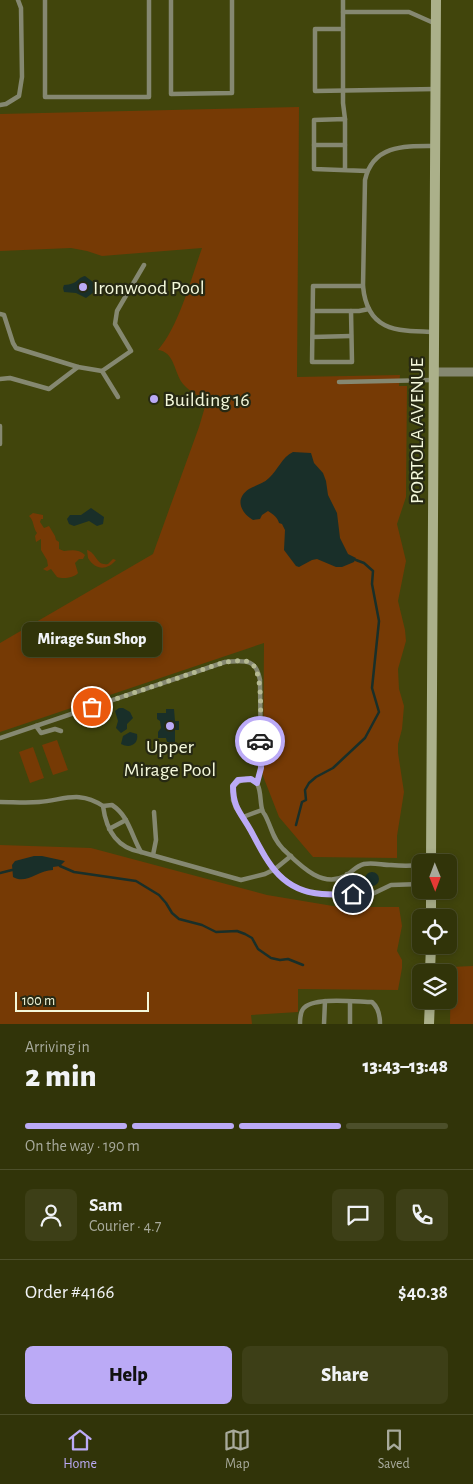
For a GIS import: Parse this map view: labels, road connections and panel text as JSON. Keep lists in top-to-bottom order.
{
  "streets": {
    "main road": ["PORTOLA AVENUE"]
  },
  "places": [
    "Ironwood Pool",
    "Building 16",
    "Mirage Sun Shop",
    "Upper Mirage Pool"
  ],
  "scale_bar": "100 m",
  "north": "bottom",
  "page": {
    "bubble": "Mirage Sun Shop",
    "scale": "100 m",
    "heading": ["2 min", "Arriving in", "13:43–13:48"],
    "panel": [
      "Sam",
      "Courier · 4.7",
      "Order #4166",
      "$40.38"
    ],
    "bar": "On the way · 190 m",
    "buttons": ["Help", "Share"],
    "tabs": ["Home", "Map", "Saved"]
  }
}
